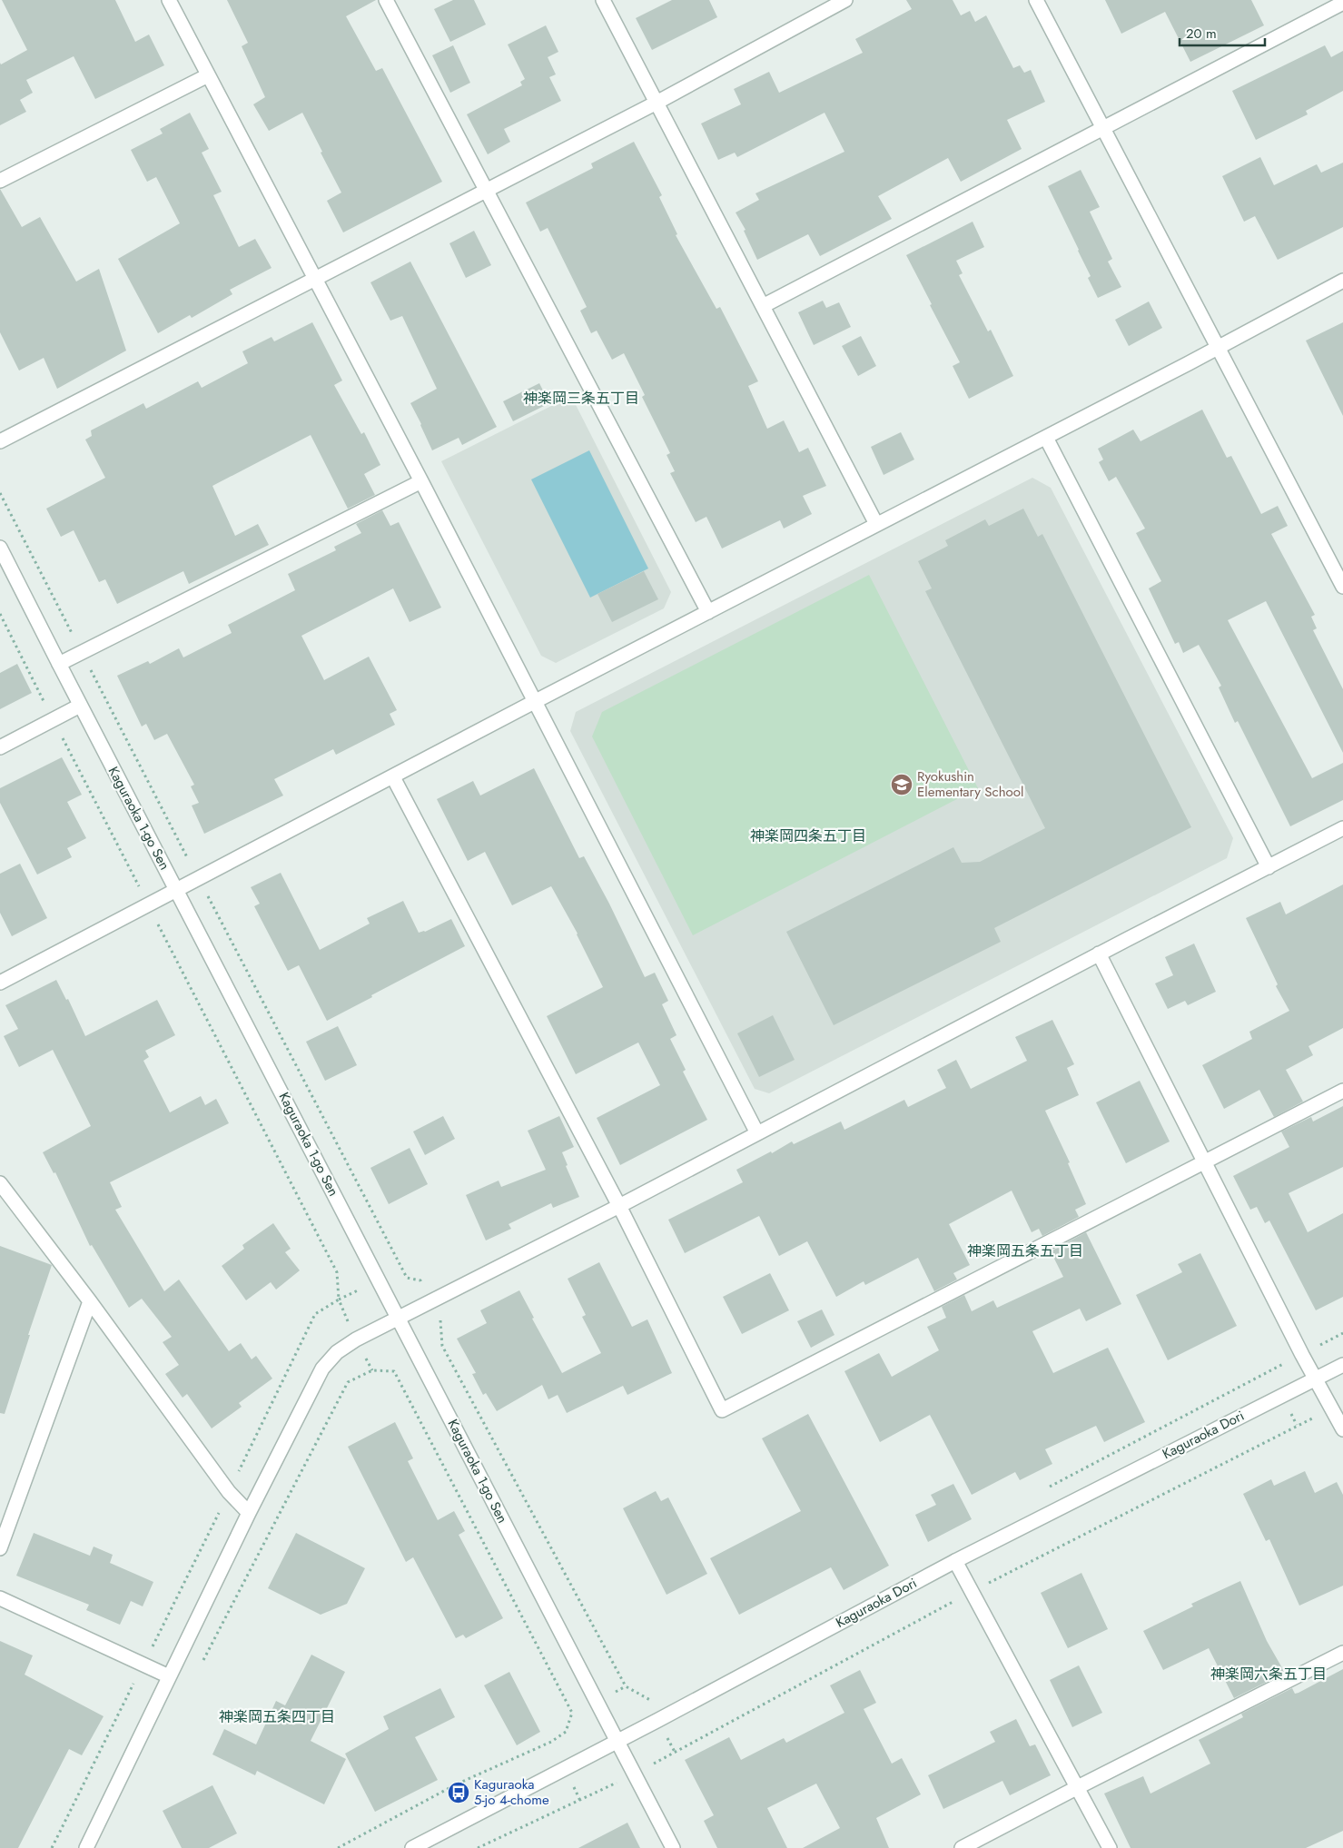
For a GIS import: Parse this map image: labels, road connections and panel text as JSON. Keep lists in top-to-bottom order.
{
  "streets": {
    "street": ["Kaguraoka 1-go Sen", "Kaguraoka Dori"]
  },
  "crossings": [
    ["Kaguraoka 1-go Sen", "Kaguraoka Dori"]
  ],
  "districts": [
    "神楽岡三条五丁目",
    "神楽岡四条五丁目",
    "神楽岡五条五丁目",
    "神楽岡六条五丁目",
    "神楽岡五条四丁目"
  ],
  "places": {
    "school or university": ["Ryokushin Elementary School"],
    "bus stop": ["Kaguraoka 5-jo 4-chome"]
  },
  "scale_bar": "20 m"
}
